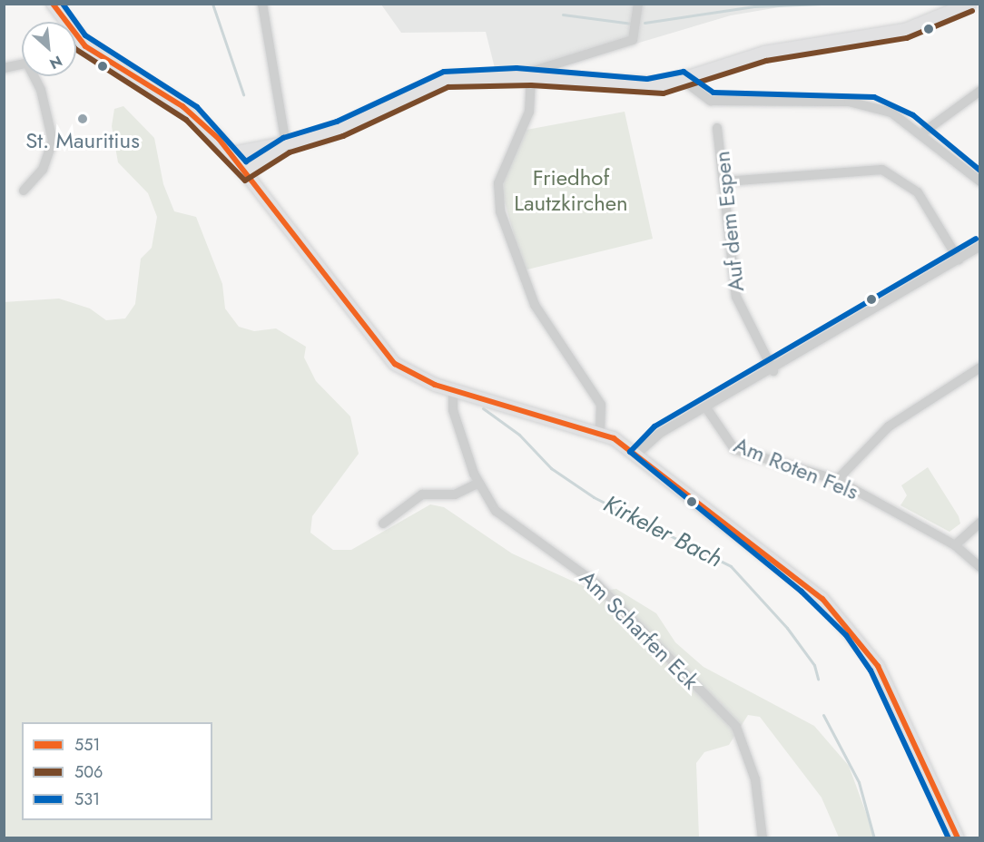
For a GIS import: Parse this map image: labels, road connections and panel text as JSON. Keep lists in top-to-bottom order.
{
  "streets": {
    "street": ["Auf dem Espen", "Am Roten Fels", "Am Scharfen Eck"]
  },
  "water": ["Kirkeler Bach"],
  "parks": ["Friedhof Lautzkirchen"],
  "places": ["St. Mauritius"],
  "lines": ["transit line 551", "transit line 531", "transit line 506"],
  "legend": ["551", "506", "531"],
  "north": "bottom right"
}
